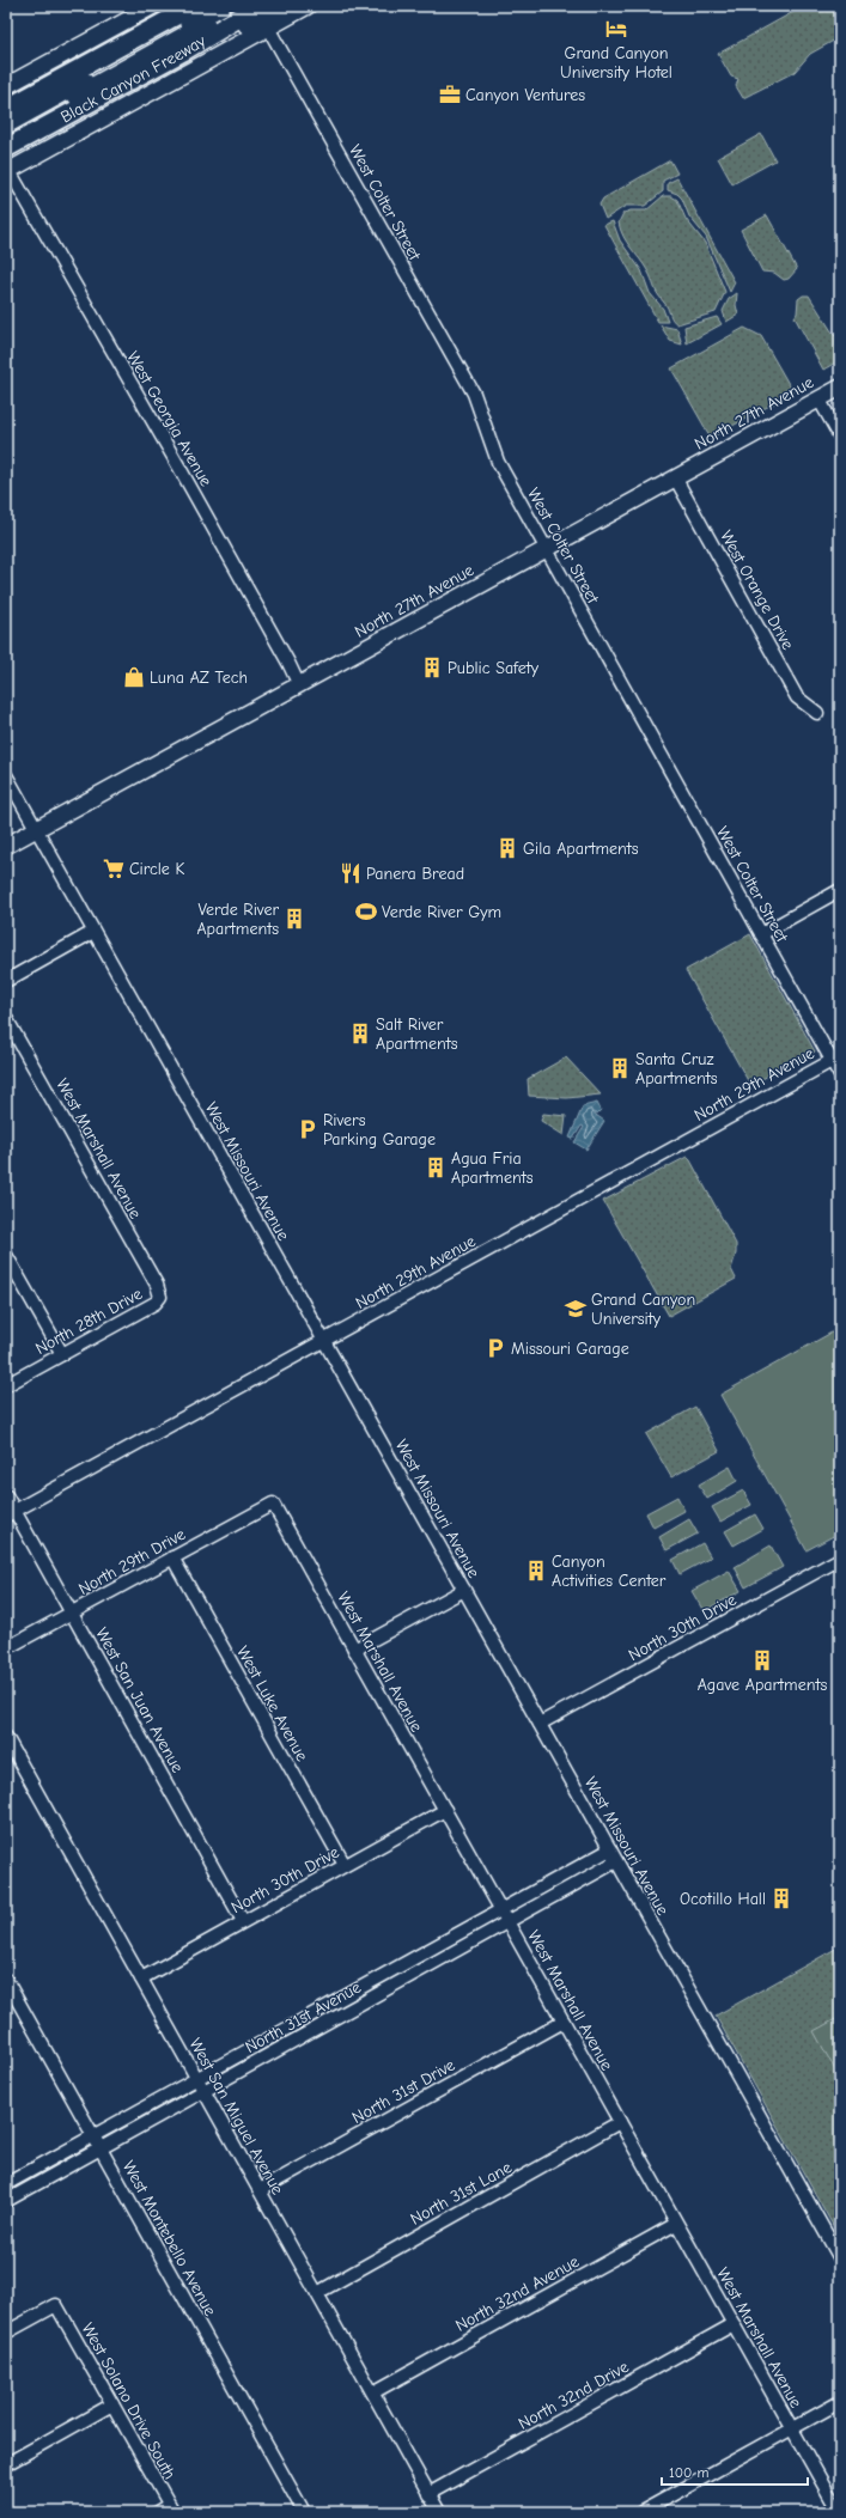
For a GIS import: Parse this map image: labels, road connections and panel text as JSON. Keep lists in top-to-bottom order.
{
  "streets": {
    "highway": ["Black Canyon Freeway"],
    "main road": ["North 27th Avenue"],
    "street": [
      "West Colter Street",
      "West Georgia Avenue",
      "West Orange Drive",
      "North 29th Avenue",
      "West Marshall Avenue",
      "West Missouri Avenue",
      "North 28th Drive",
      "North 29th Drive",
      "North 30th Drive",
      "West San Juan Avenue",
      "West Luke Avenue",
      "North 31st Avenue",
      "North 31st Drive",
      "West San Miguel Avenue",
      "North 31st Lane",
      "West Montebello Avenue",
      "North 32nd Avenue",
      "North 32nd Drive",
      "West Solano Drive South"
    ]
  },
  "crossings": [
    ["West Colter Street", "North 27th Avenue"],
    ["West Colter Street", "North 29th Avenue"],
    ["North 27th Avenue", "West Georgia Avenue"],
    ["North 27th Avenue", "West Orange Drive"],
    ["North 27th Avenue", "West Missouri Avenue"],
    ["North 29th Avenue", "West Missouri Avenue"],
    ["North 29th Avenue", "West San Juan Avenue"],
    ["West Marshall Avenue", "North 28th Drive"],
    ["West Marshall Avenue", "North 29th Drive"],
    ["West Marshall Avenue", "North 30th Drive"],
    ["West Marshall Avenue", "North 31st Avenue"],
    ["West Marshall Avenue", "North 31st Drive"],
    ["West Marshall Avenue", "North 31st Lane"],
    ["West Marshall Avenue", "North 32nd Avenue"],
    ["West Marshall Avenue", "North 32nd Drive"],
    ["West Missouri Avenue", "North 30th Drive"],
    ["West Missouri Avenue", "North 31st Avenue"],
    ["North 29th Drive", "West San Juan Avenue"],
    ["North 29th Drive", "West Luke Avenue"],
    ["North 30th Drive", "West San Juan Avenue"],
    ["North 30th Drive", "West Luke Avenue"],
    ["North 30th Drive", "West San Miguel Avenue"],
    ["North 31st Avenue", "West San Miguel Avenue"],
    ["North 31st Avenue", "West Montebello Avenue"],
    ["North 31st Drive", "West San Miguel Avenue"],
    ["West San Miguel Avenue", "North 31st Lane"],
    ["West San Miguel Avenue", "North 32nd Avenue"],
    ["West San Miguel Avenue", "North 32nd Drive"]
  ],
  "places": {
    "hotel": ["Grand Canyon University Hotel"],
    "office": ["Canyon Ventures"],
    "building": [
      "Public Safety",
      "Gila Apartments",
      "Verde River Apartments",
      "Salt River Apartments",
      "Santa Cruz Apartments",
      "Agua Fria Apartments",
      "Canyon Activities Center",
      "Agave Apartments",
      "Ocotillo Hall"
    ],
    "shop": ["Luna AZ Tech"],
    "supermarket": ["Circle K"],
    "restaurant": ["Panera Bread"],
    "sports": ["Verde River Gym"],
    "parking": ["Rivers Parking Garage", "Missouri Garage"],
    "school or university": ["Grand Canyon University"]
  },
  "scale_bar": "100 m"
}
